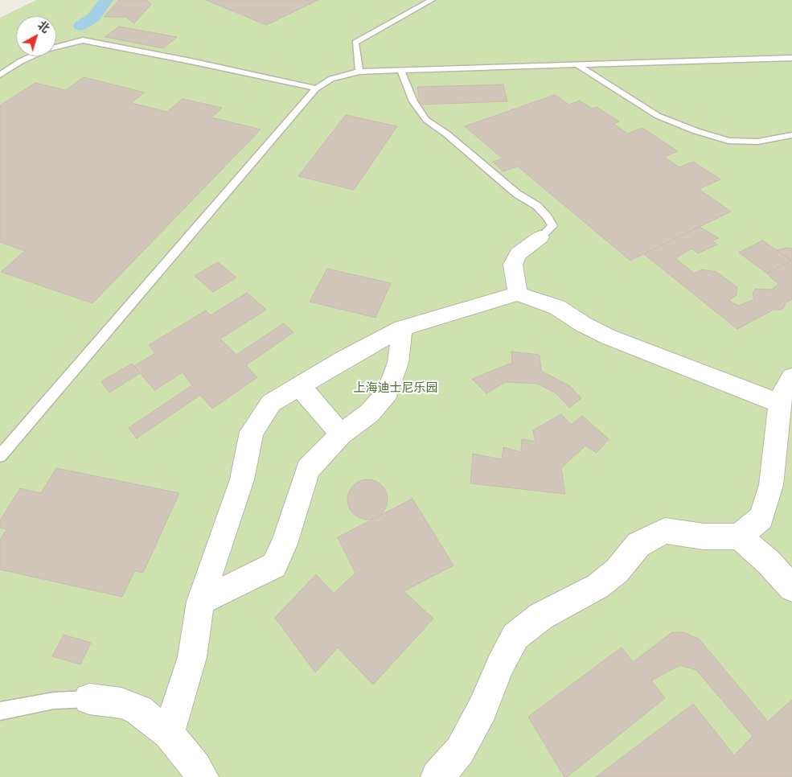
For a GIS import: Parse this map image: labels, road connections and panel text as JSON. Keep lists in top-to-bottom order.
{
  "parks": ["上海迪士尼乐园"],
  "north": "top right"
}
